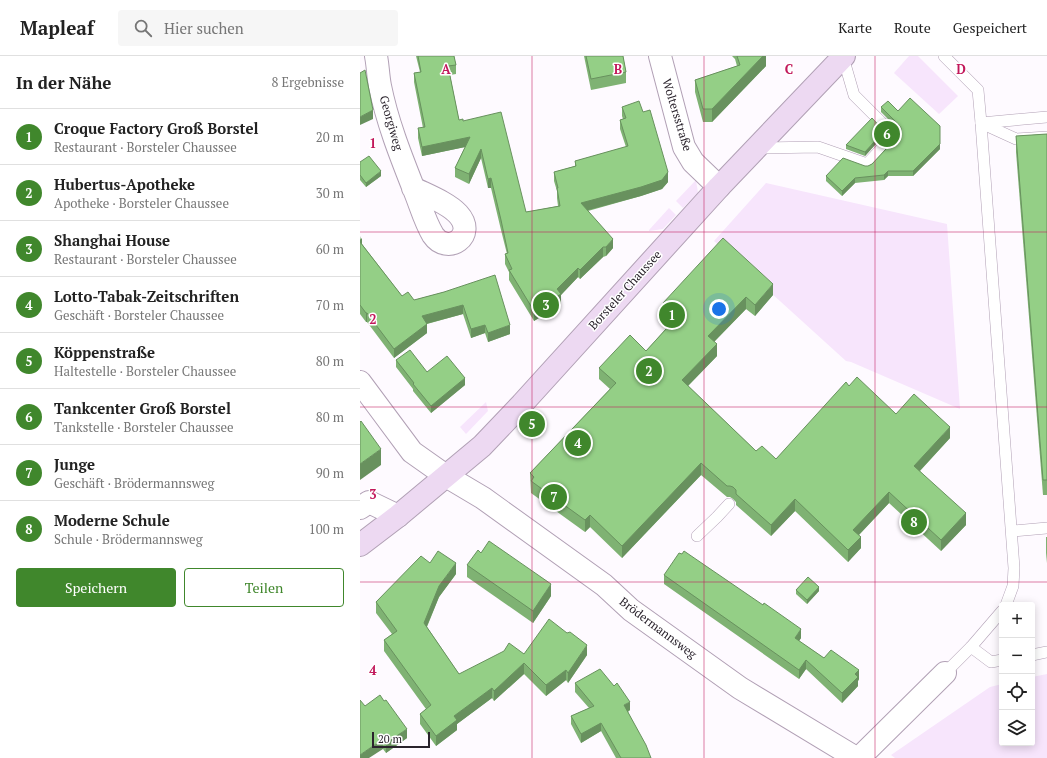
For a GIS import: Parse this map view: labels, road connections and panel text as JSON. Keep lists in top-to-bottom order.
{
  "streets": {
    "main road": ["Borsteler Chaussee"],
    "street": ["Woltersstraße", "Georgiweg", "Brödermannsweg"]
  },
  "crossings": [
    ["Woltersstraße", "Borsteler Chaussee"],
    ["Borsteler Chaussee", "Brödermannsweg"]
  ],
  "scale_bar": "20 m",
  "page": {
    "header": "Mapleaf",
    "search": "Hier suchen",
    "nav": ["Karte", "Route", "Gespeichert"],
    "heading": ["In der Nähe", "8 Ergebnisse"],
    "list": [
      {
        "mark": "1",
        "name": "Croque Factory Groß Borstel",
        "note": "Restaurant · Borsteler Chaussee",
        "value": "20 m"
      },
      {
        "mark": "2",
        "name": "Hubertus-Apotheke",
        "note": "Apotheke · Borsteler Chaussee",
        "value": "30 m"
      },
      {
        "mark": "3",
        "name": "Shanghai House",
        "note": "Restaurant · Borsteler Chaussee",
        "value": "60 m"
      },
      {
        "mark": "4",
        "name": "Lotto-Tabak-Zeitschriften",
        "note": "Geschäft · Borsteler Chaussee",
        "value": "70 m"
      },
      {
        "mark": "5",
        "name": "Köppenstraße",
        "note": "Haltestelle · Borsteler Chaussee",
        "value": "80 m"
      },
      {
        "mark": "6",
        "name": "Tankcenter Groß Borstel",
        "note": "Tankstelle · Borsteler Chaussee",
        "value": "80 m"
      },
      {
        "mark": "7",
        "name": "Junge",
        "note": "Geschäft · Brödermannsweg",
        "value": "90 m"
      },
      {
        "mark": "8",
        "name": "Moderne Schule",
        "note": "Schule · Brödermannsweg",
        "value": "100 m"
      }
    ],
    "pins": [
      "6",
      "3",
      "1",
      "2",
      "5",
      "4",
      "7",
      "8"
    ],
    "buttons": ["Speichern", "Teilen"],
    "map_buttons": ["+", "−"],
    "scale": "20 m"
  },
  "grid": {
    "columns": [
      "A",
      "B",
      "C",
      "D"
    ],
    "rows": [
      "1",
      "2",
      "3",
      "4"
    ]
  }
}
